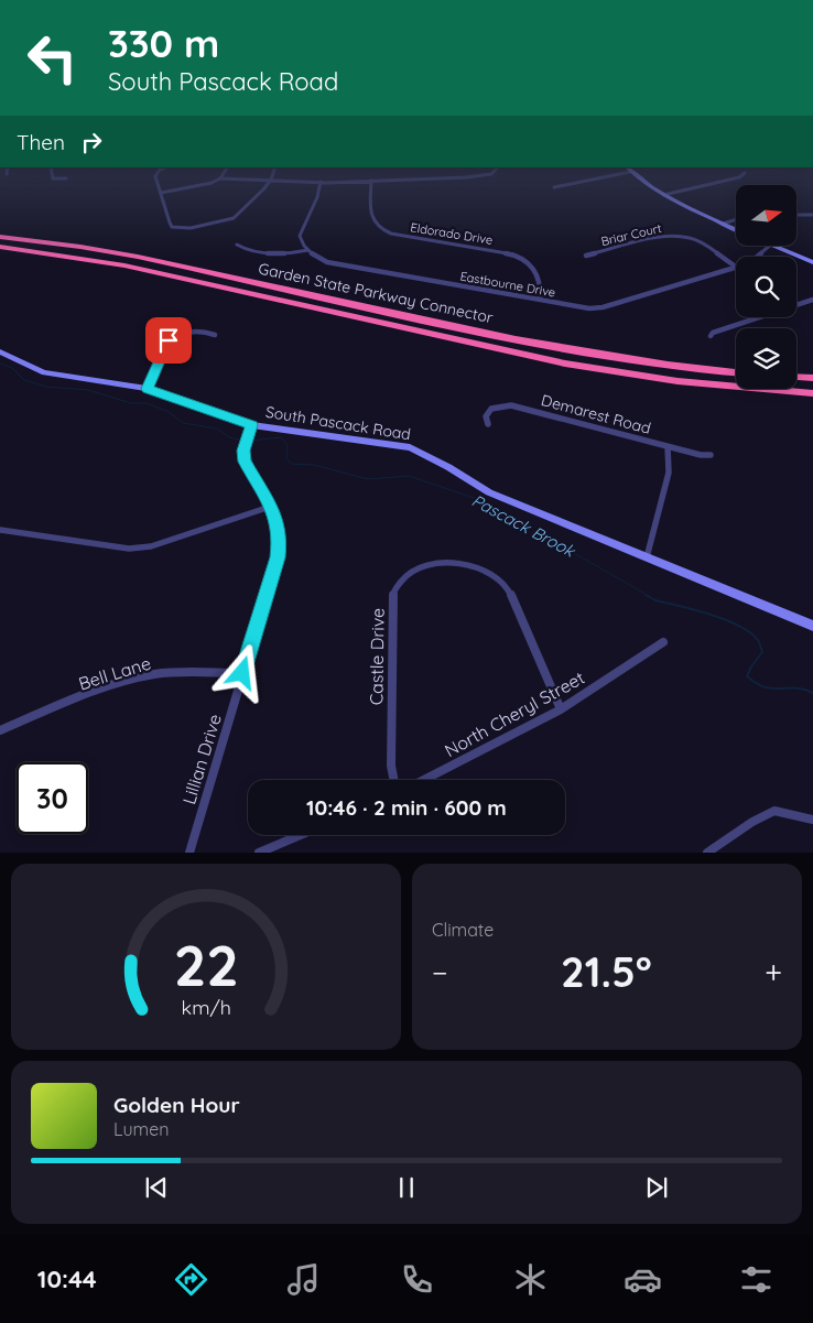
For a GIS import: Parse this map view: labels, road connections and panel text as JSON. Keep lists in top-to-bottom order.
{
  "streets": {
    "highway": ["Garden State Parkway Connector"],
    "street": [
      "Eldorado Drive",
      "Briar Court",
      "Eastbourne Drive",
      "Demarest Road",
      "South Pascack Road",
      "Castle Drive",
      "Bell Lane",
      "North Cheryl Street",
      "Lillian Drive"
    ]
  },
  "crossings": [
    ["Eldorado Drive", "Eastbourne Drive"],
    ["South Pascack Road", "Lillian Drive"],
    ["Castle Drive", "North Cheryl Street"],
    ["Bell Lane", "Lillian Drive"]
  ],
  "water": ["Pascack Brook"],
  "north": "right",
  "page": {
    "turn": ["330 m", "South Pascack Road"],
    "then": "Then",
    "limit": "30",
    "trip": "10:46 · 2 min · 600 m",
    "tile": "Climate",
    "heat": ["−", "21.5°", "+"],
    "song": ["Golden Hour", "Lumen"],
    "tabs": "10:44",
    "gauge": ["22", "km/h"]
  }
}
